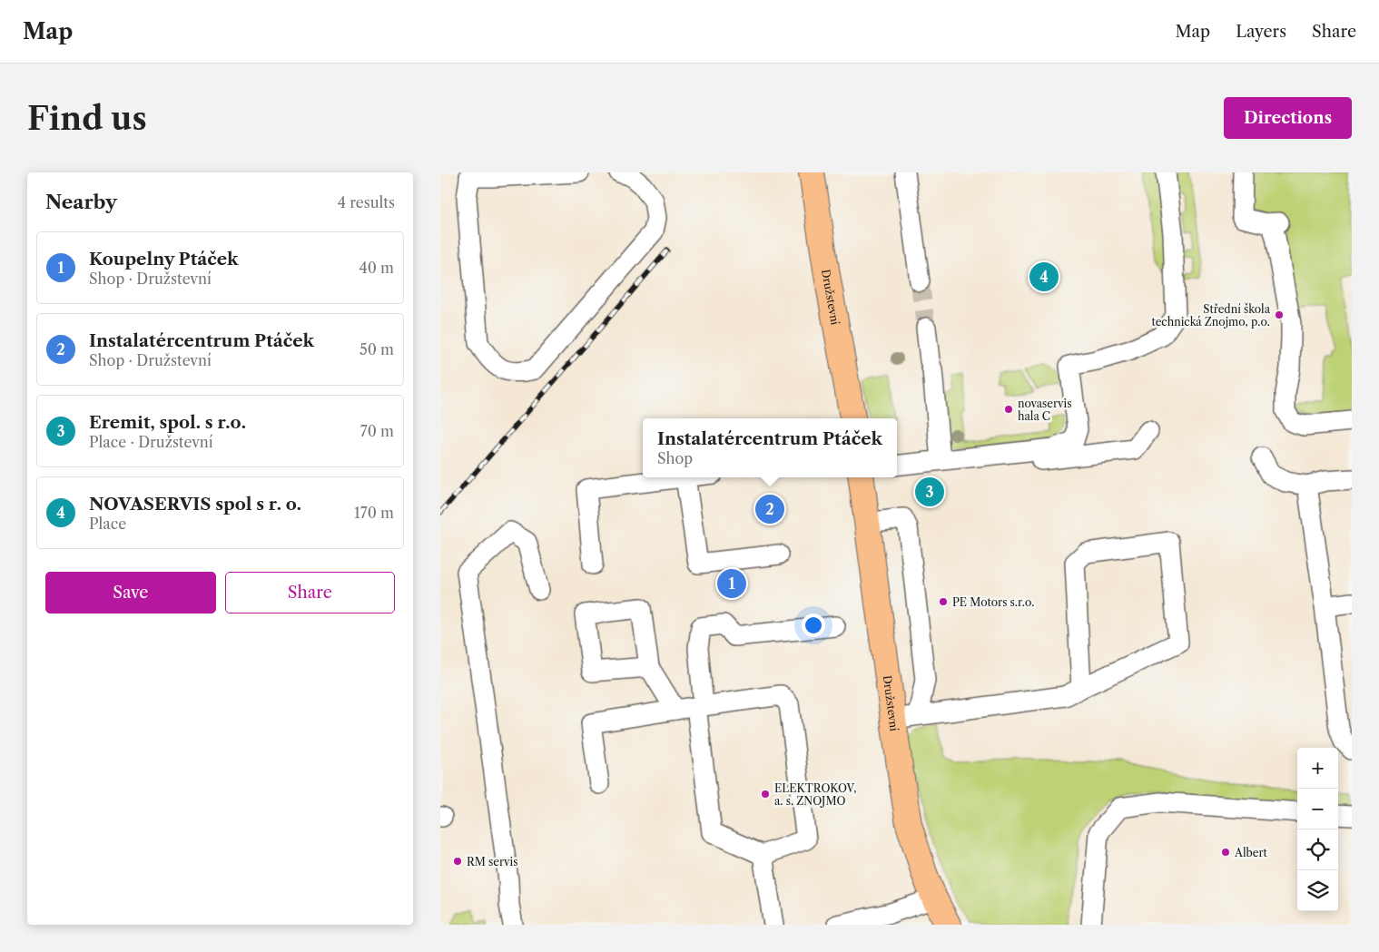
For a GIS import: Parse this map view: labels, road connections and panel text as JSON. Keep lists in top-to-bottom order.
{
  "streets": {
    "main road": ["Družstevní"]
  },
  "places": [
    "Střední škola technická Znojmo, p.o.",
    "novaservis hala C",
    "PE Motors s.r.o.",
    "ELEKTROKOV, a. s. ZNOJMO",
    "Albert",
    "RM servis"
  ],
  "page": {
    "header": "Map",
    "nav": ["Map", "Layers", "Share"],
    "buttons": [
      "Directions",
      ["Save", "Share"]
    ],
    "title": "Find us",
    "heading": ["Nearby", "4 results"],
    "list": [
      {
        "mark": "1",
        "name": "Koupelny Ptáček",
        "note": "Shop · Družstevní",
        "value": "40 m"
      },
      {
        "mark": "2",
        "name": "Instalatércentrum Ptáček",
        "note": "Shop · Družstevní",
        "value": "50 m"
      },
      {
        "mark": "3",
        "name": "Eremit, spol. s r.o.",
        "note": "Place · Družstevní",
        "value": "70 m"
      },
      {
        "mark": "4",
        "name": "NOVASERVIS spol s r. o.",
        "note": "Place",
        "value": "170 m"
      }
    ],
    "pins": [
      "4",
      "3",
      "2",
      "1"
    ],
    "popup": ["Instalatércentrum Ptáček", "Shop"],
    "map_buttons": ["+", "−"]
  }
}
